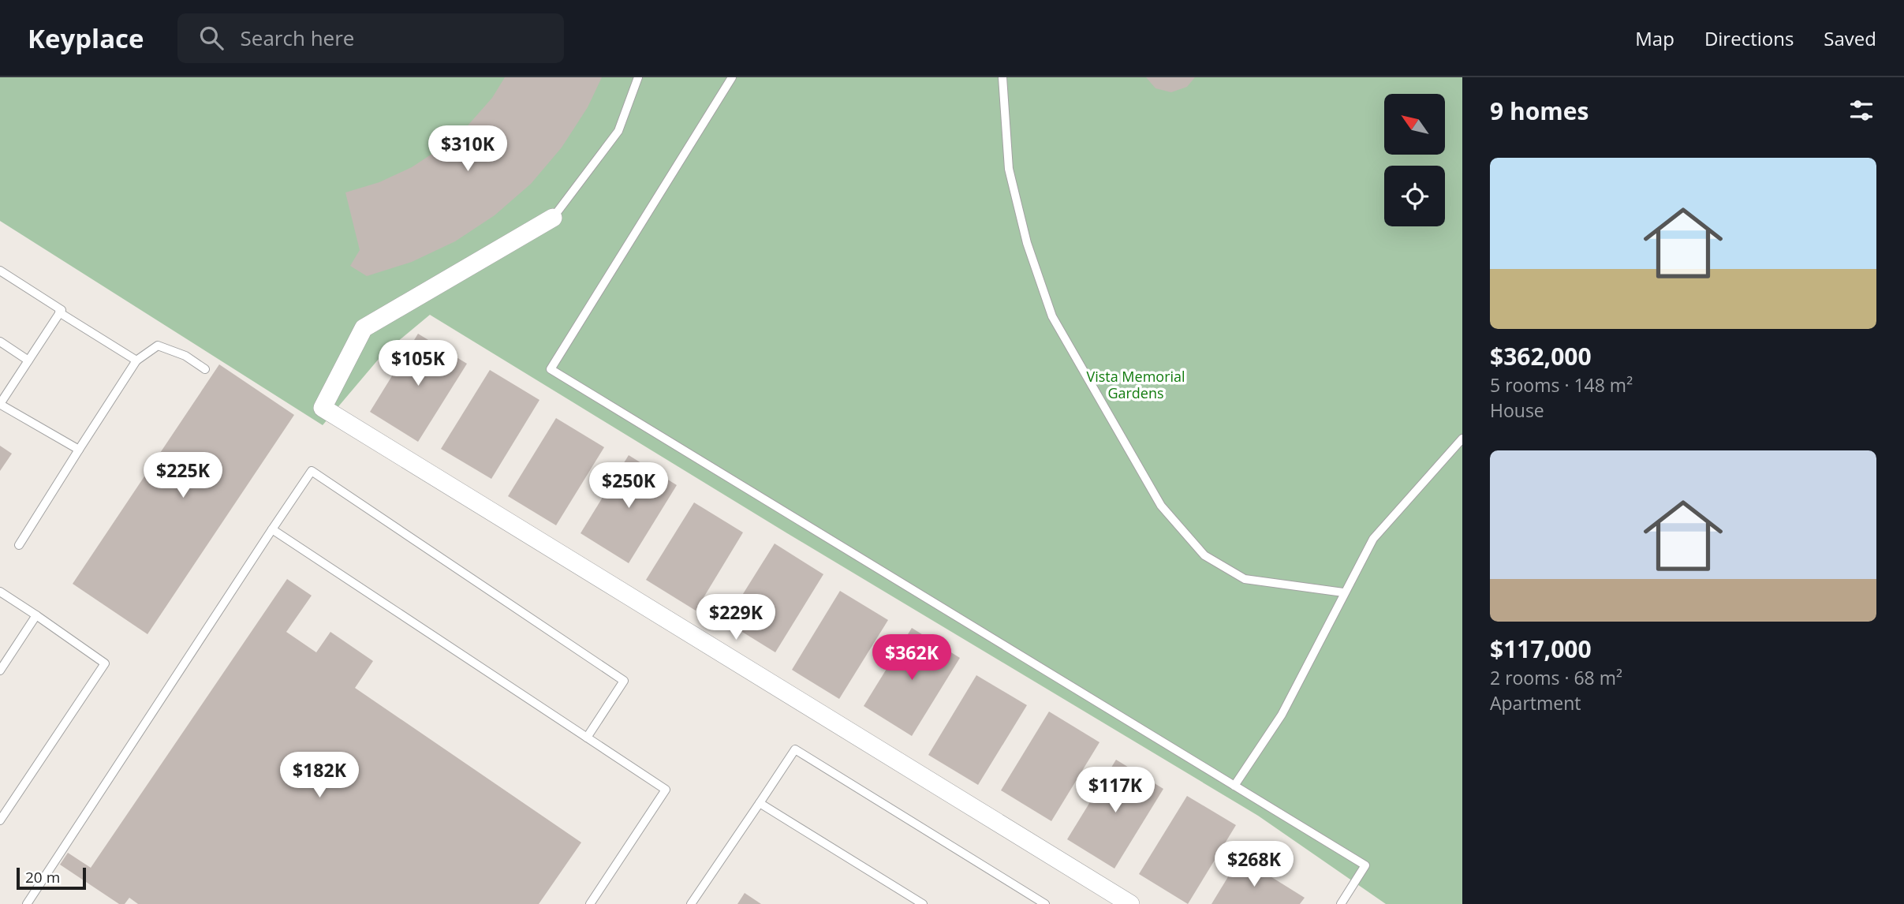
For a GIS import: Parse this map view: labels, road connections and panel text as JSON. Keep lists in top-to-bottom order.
{
  "parks": ["Vista Memorial Gardens"],
  "scale_bar": "20 m",
  "north": "top left",
  "page": {
    "header": "Keyplace",
    "search": "Search here",
    "nav": ["Map", "Directions", "Saved"],
    "heading": "9 homes",
    "price": [
      "$310K",
      "$105K",
      "$225K",
      "$250K",
      "$229K",
      "$362K",
      "$182K",
      "$117K",
      "$268K"
    ],
    "list": [
      {
        "name": "$362,000",
        "note": "5 rooms · 148 m² · House"
      },
      {
        "name": "$117,000",
        "note": "2 rooms · 68 m² · Apartment"
      }
    ],
    "scale": "20 m"
  }
}
